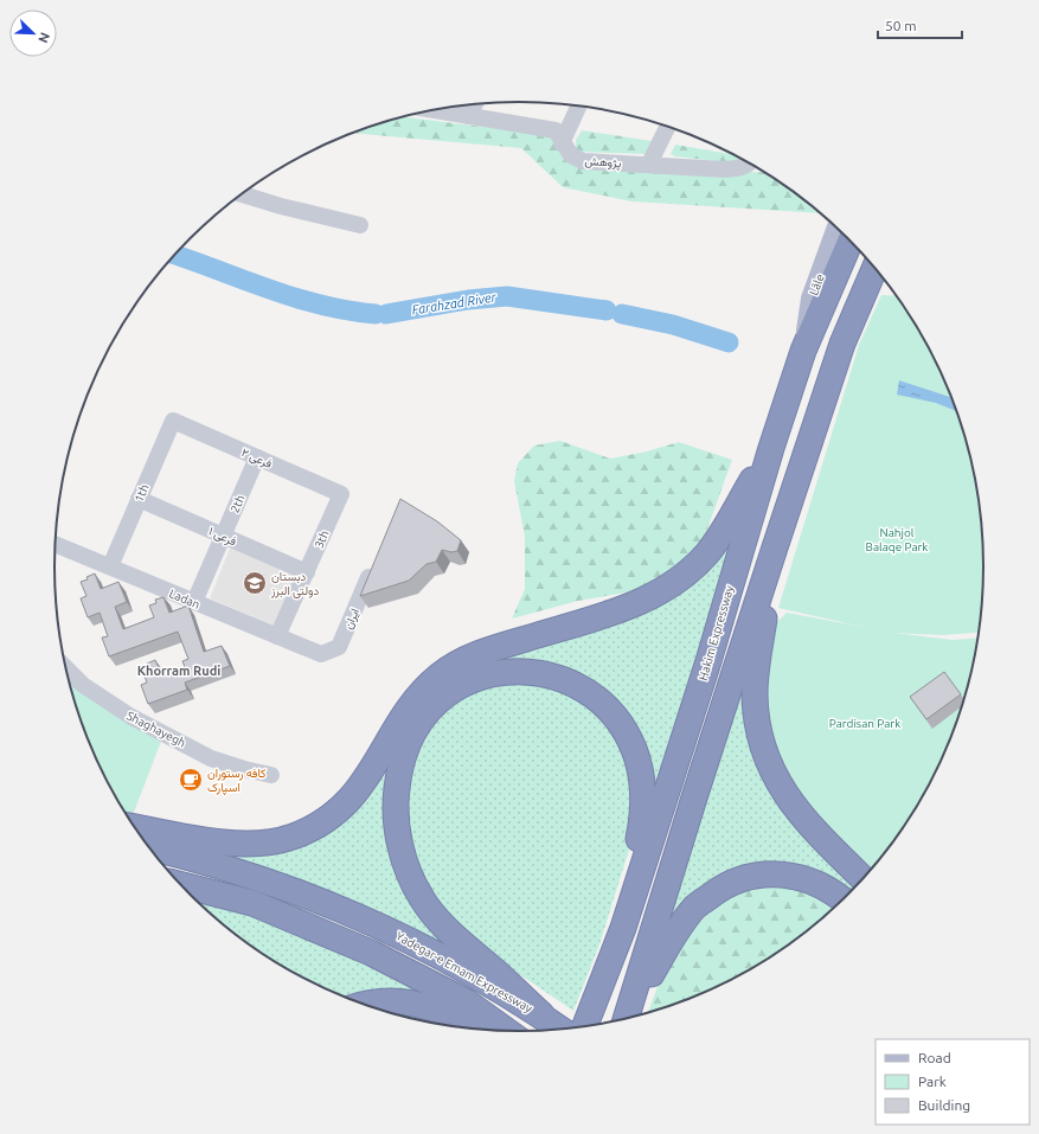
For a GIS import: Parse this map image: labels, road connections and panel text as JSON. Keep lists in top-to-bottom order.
{
  "streets": {
    "highway": ["Hakim Expressway", "Yadegar-e Emam Expressway"],
    "main road": ["Lāle"],
    "street": [
      "پژوهش",
      "فرعی ۲",
      "1th",
      "2th",
      "فرعی ۱",
      "3th",
      "Ladan",
      "ایران",
      "Shaghayegh"
    ]
  },
  "crossings": [
    ["Lāle", "Hakim Expressway"],
    ["فرعی ۲", "1th"],
    ["فرعی ۲", "2th"],
    ["فرعی ۲", "3th"],
    ["1th", "فرعی ۱"],
    ["1th", "Ladan"],
    ["2th", "فرعی ۱"],
    ["2th", "Ladan"],
    ["فرعی ۱", "3th"],
    ["3th", "Ladan"],
    ["Ladan", "ایران"]
  ],
  "districts": ["Khorram Rudi"],
  "water": ["Farahzad River"],
  "parks": ["Nahjol Balaqe Park", "Pardisan Park"],
  "places": {
    "school or university": ["دبستان دولتی البرز"],
    "cafe": ["کافه رستوران اسپارک"]
  },
  "legend": ["Road", "Park", "Building"],
  "scale_bar": "50 m",
  "north": "bottom right"
}
